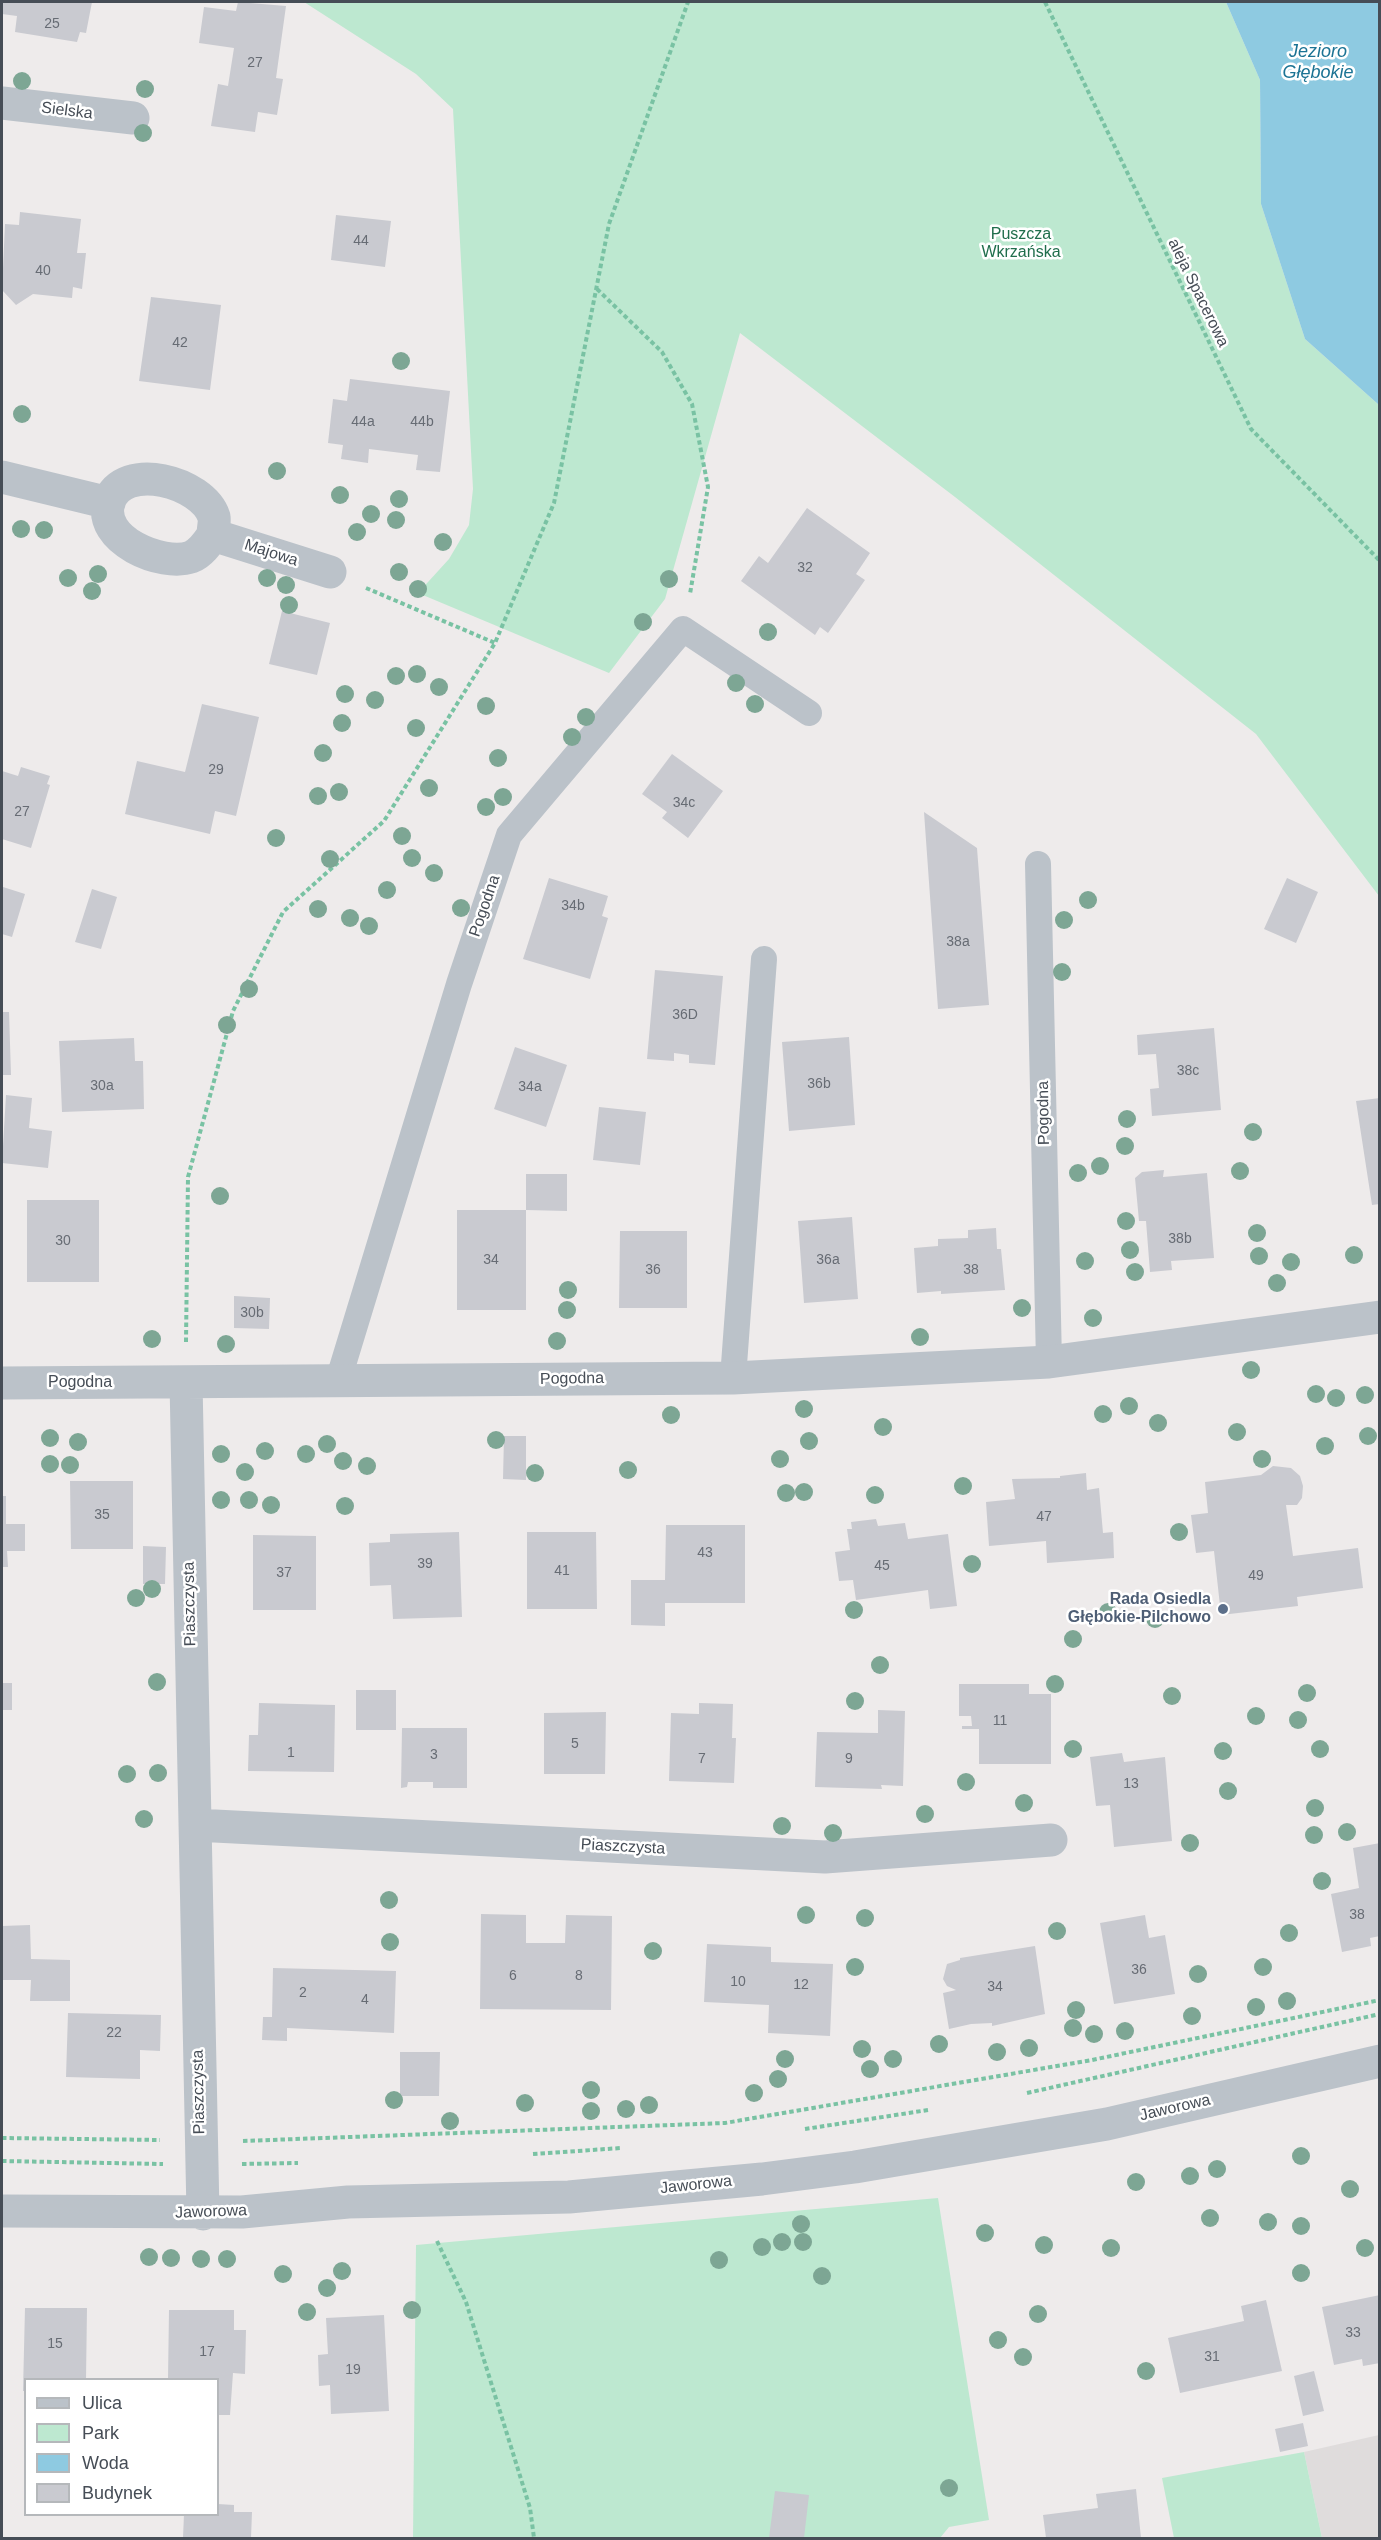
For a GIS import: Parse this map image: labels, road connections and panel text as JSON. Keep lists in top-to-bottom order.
{
  "streets": {
    "street": [
      "Sielska",
      "Majowa",
      "Pogodna",
      "Piaszczysta",
      "Jaworowa"
    ],
    "path": ["aleja Spacerowa"]
  },
  "crossings": [
    ["Pogodna", "Piaszczysta"],
    ["Piaszczysta", "Jaworowa"]
  ],
  "water": ["Jezioro Głębokie"],
  "parks": ["Puszcza Wkrzańska"],
  "places": ["Rada Osiedla Głębokie-Pilchowo"],
  "house_numbers": [
    "25",
    "27",
    "44",
    "40",
    "42",
    "44a",
    "44b",
    "32",
    "29",
    "34c",
    "27",
    "34b",
    "38a",
    "36D",
    "38c",
    "36b",
    "30a",
    "34a",
    "38b",
    "30",
    "34",
    "36a",
    "36",
    "38",
    "30b",
    "35",
    "47",
    "43",
    "39",
    "45",
    "41",
    "37",
    "49",
    "11",
    "5",
    "1",
    "3",
    "7",
    "9",
    "13",
    "38",
    "36",
    "6",
    "8",
    "10",
    "12",
    "34",
    "2",
    "4",
    "22",
    "33",
    "15",
    "17",
    "31",
    "19"
  ],
  "legend": [
    "Ulica",
    "Park",
    "Woda",
    "Budynek"
  ]
}
